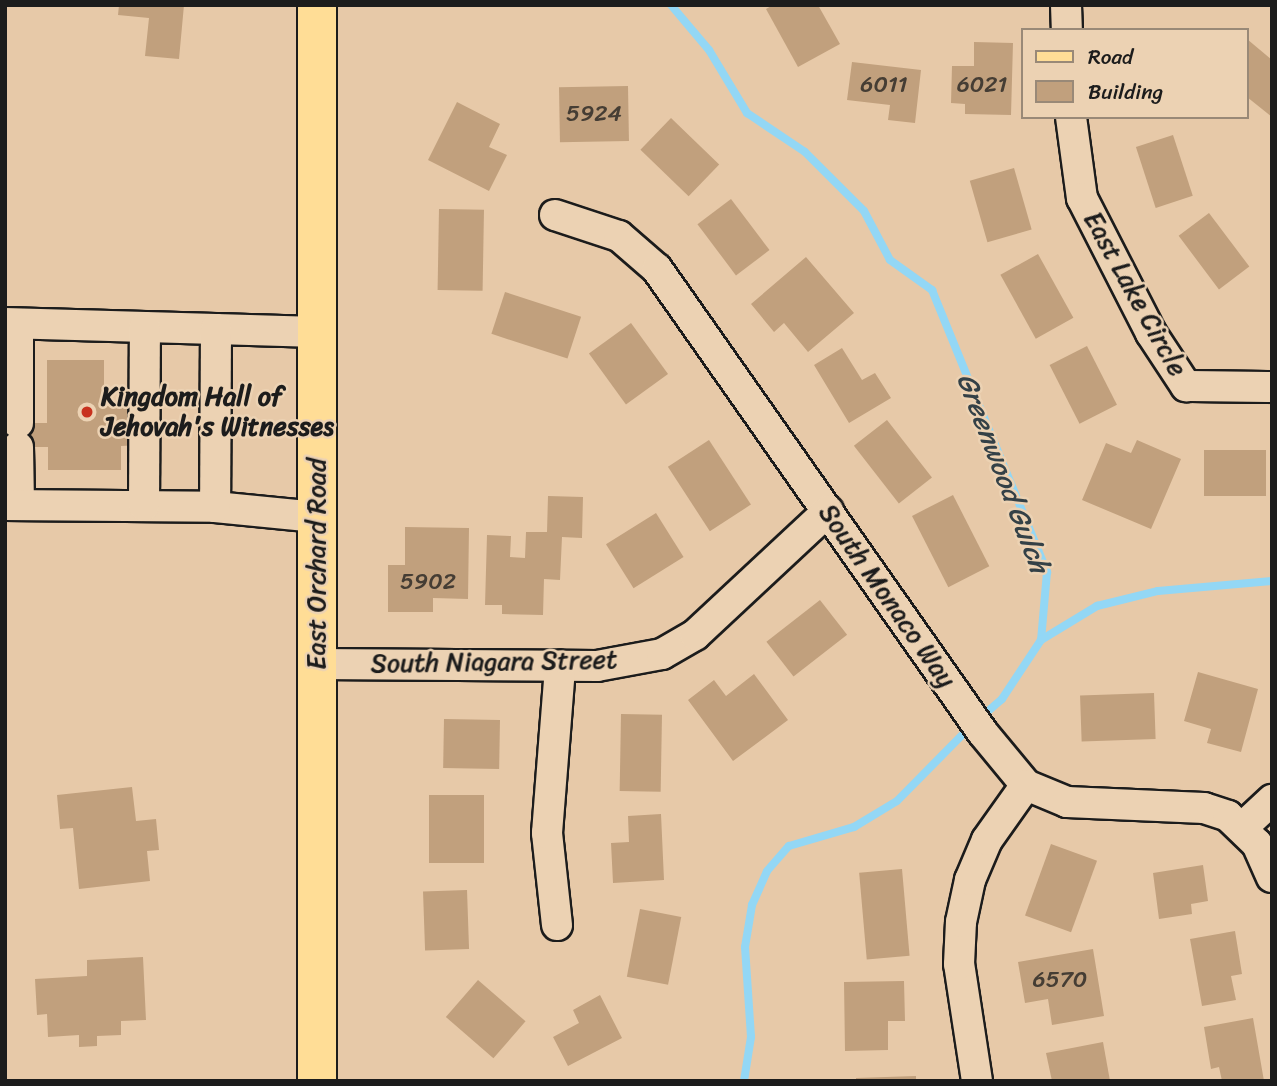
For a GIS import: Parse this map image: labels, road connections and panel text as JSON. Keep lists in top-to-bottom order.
{
  "streets": {
    "main road": ["East Orchard Road"],
    "street": ["East Lake Circle", "South Monaco Way", "South Niagara Street"]
  },
  "crossings": [
    ["East Orchard Road", "South Niagara Street"],
    ["South Monaco Way", "South Niagara Street"]
  ],
  "water": ["Greenwood Gulch"],
  "places": ["Kingdom Hall of Jehovah's Witnesses"],
  "house_numbers": [
    "6011",
    "6021",
    "5924",
    "5902",
    "6570"
  ],
  "legend": ["Road", "Building"]
}
